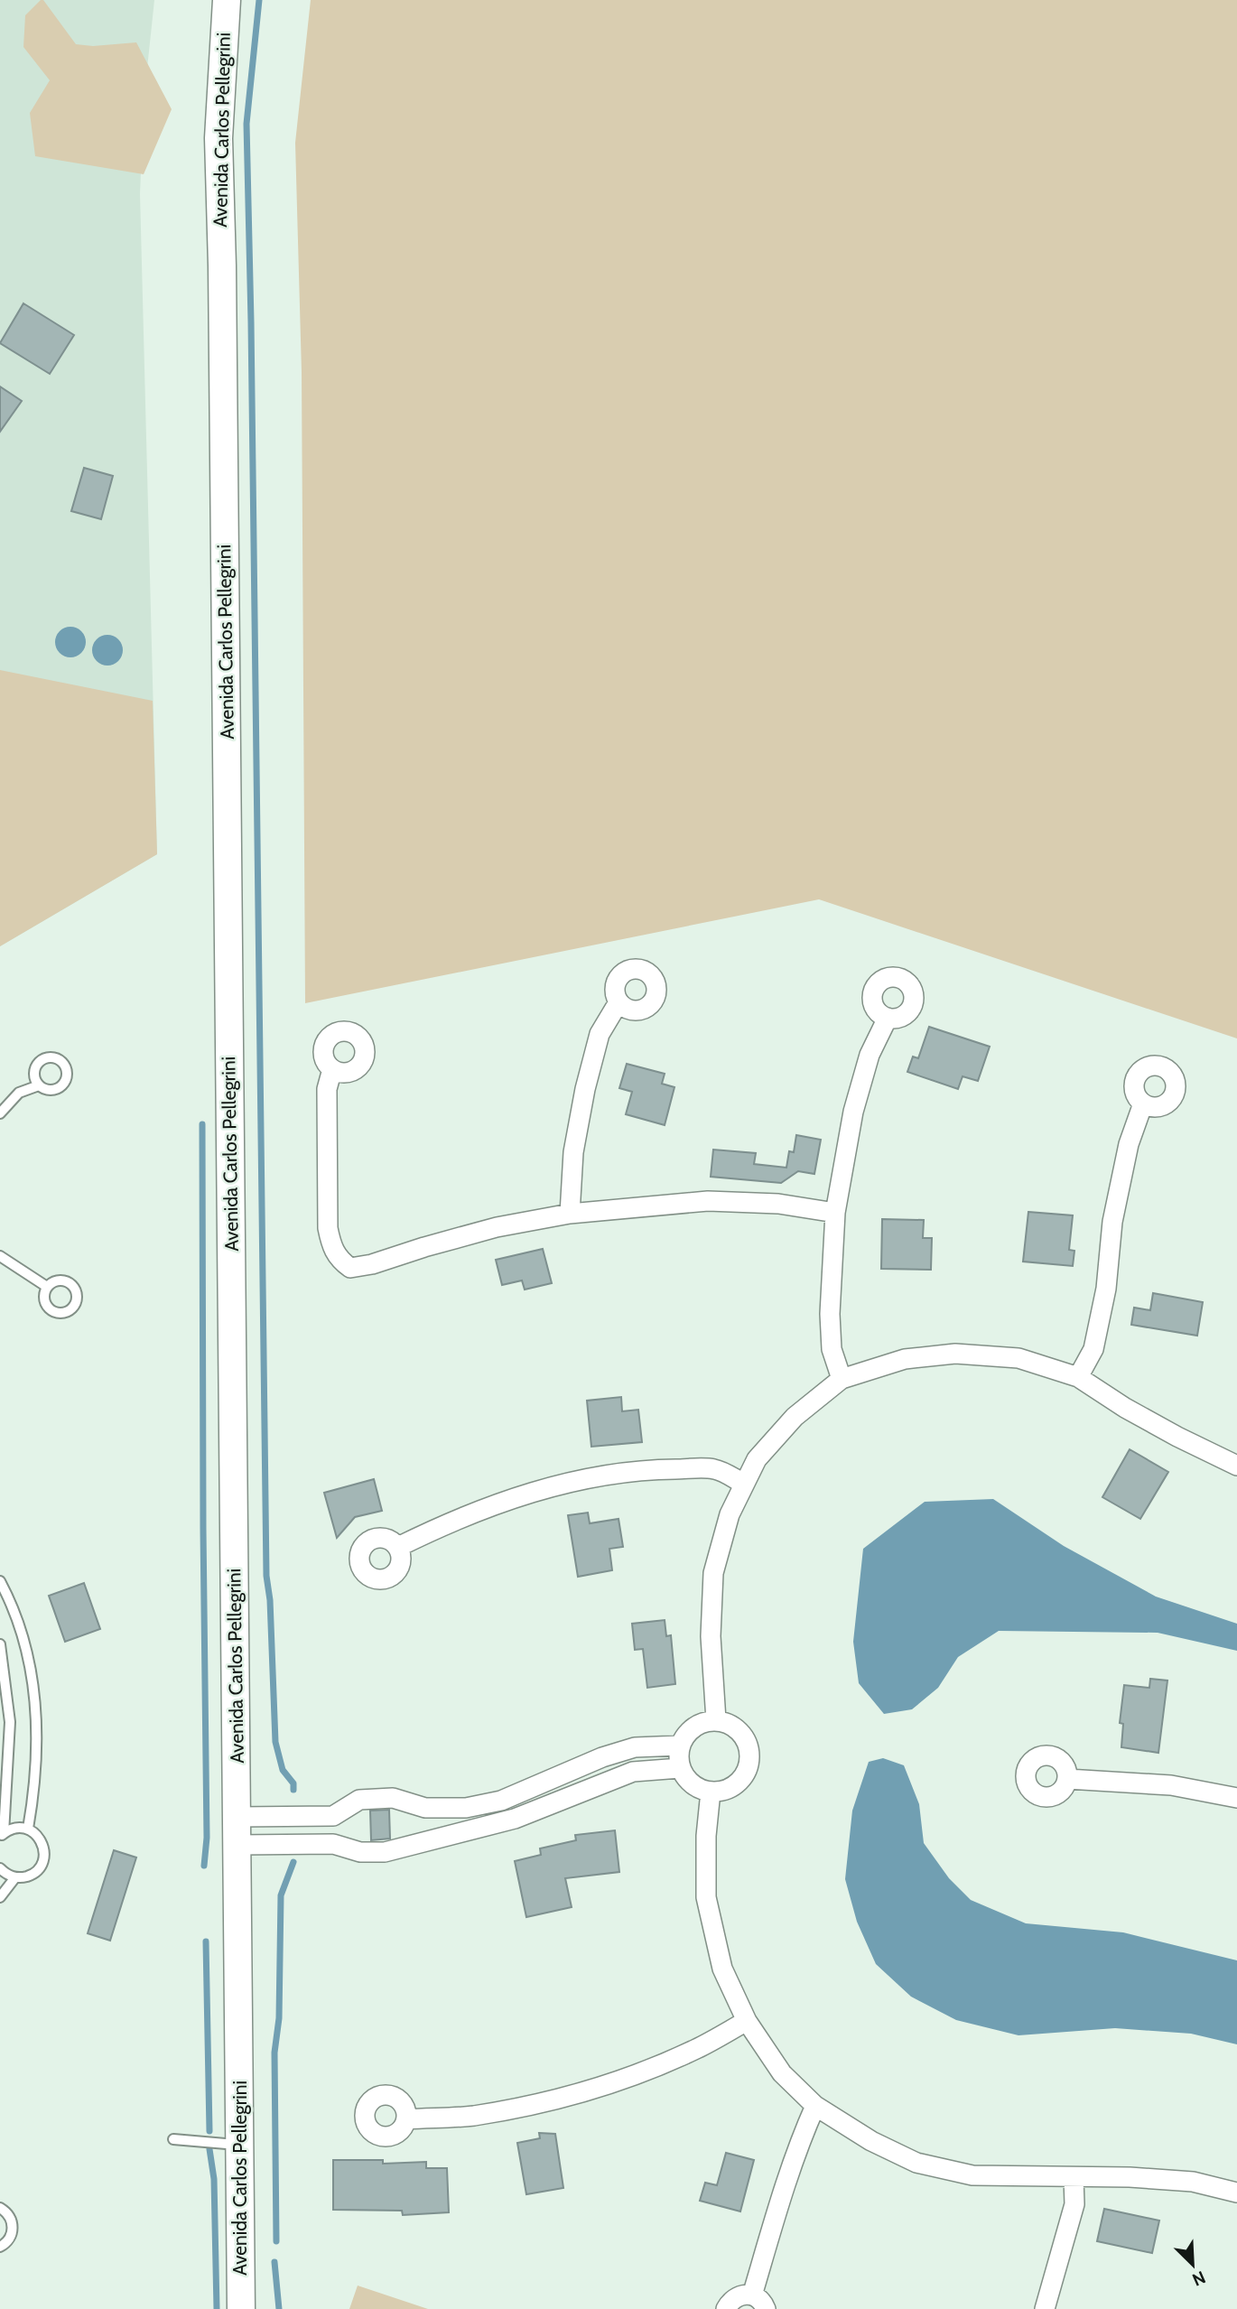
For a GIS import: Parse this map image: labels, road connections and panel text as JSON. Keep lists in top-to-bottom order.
{
  "streets": {
    "main road": ["Avenida Carlos Pellegrini"]
  },
  "north": "bottom right"
}
